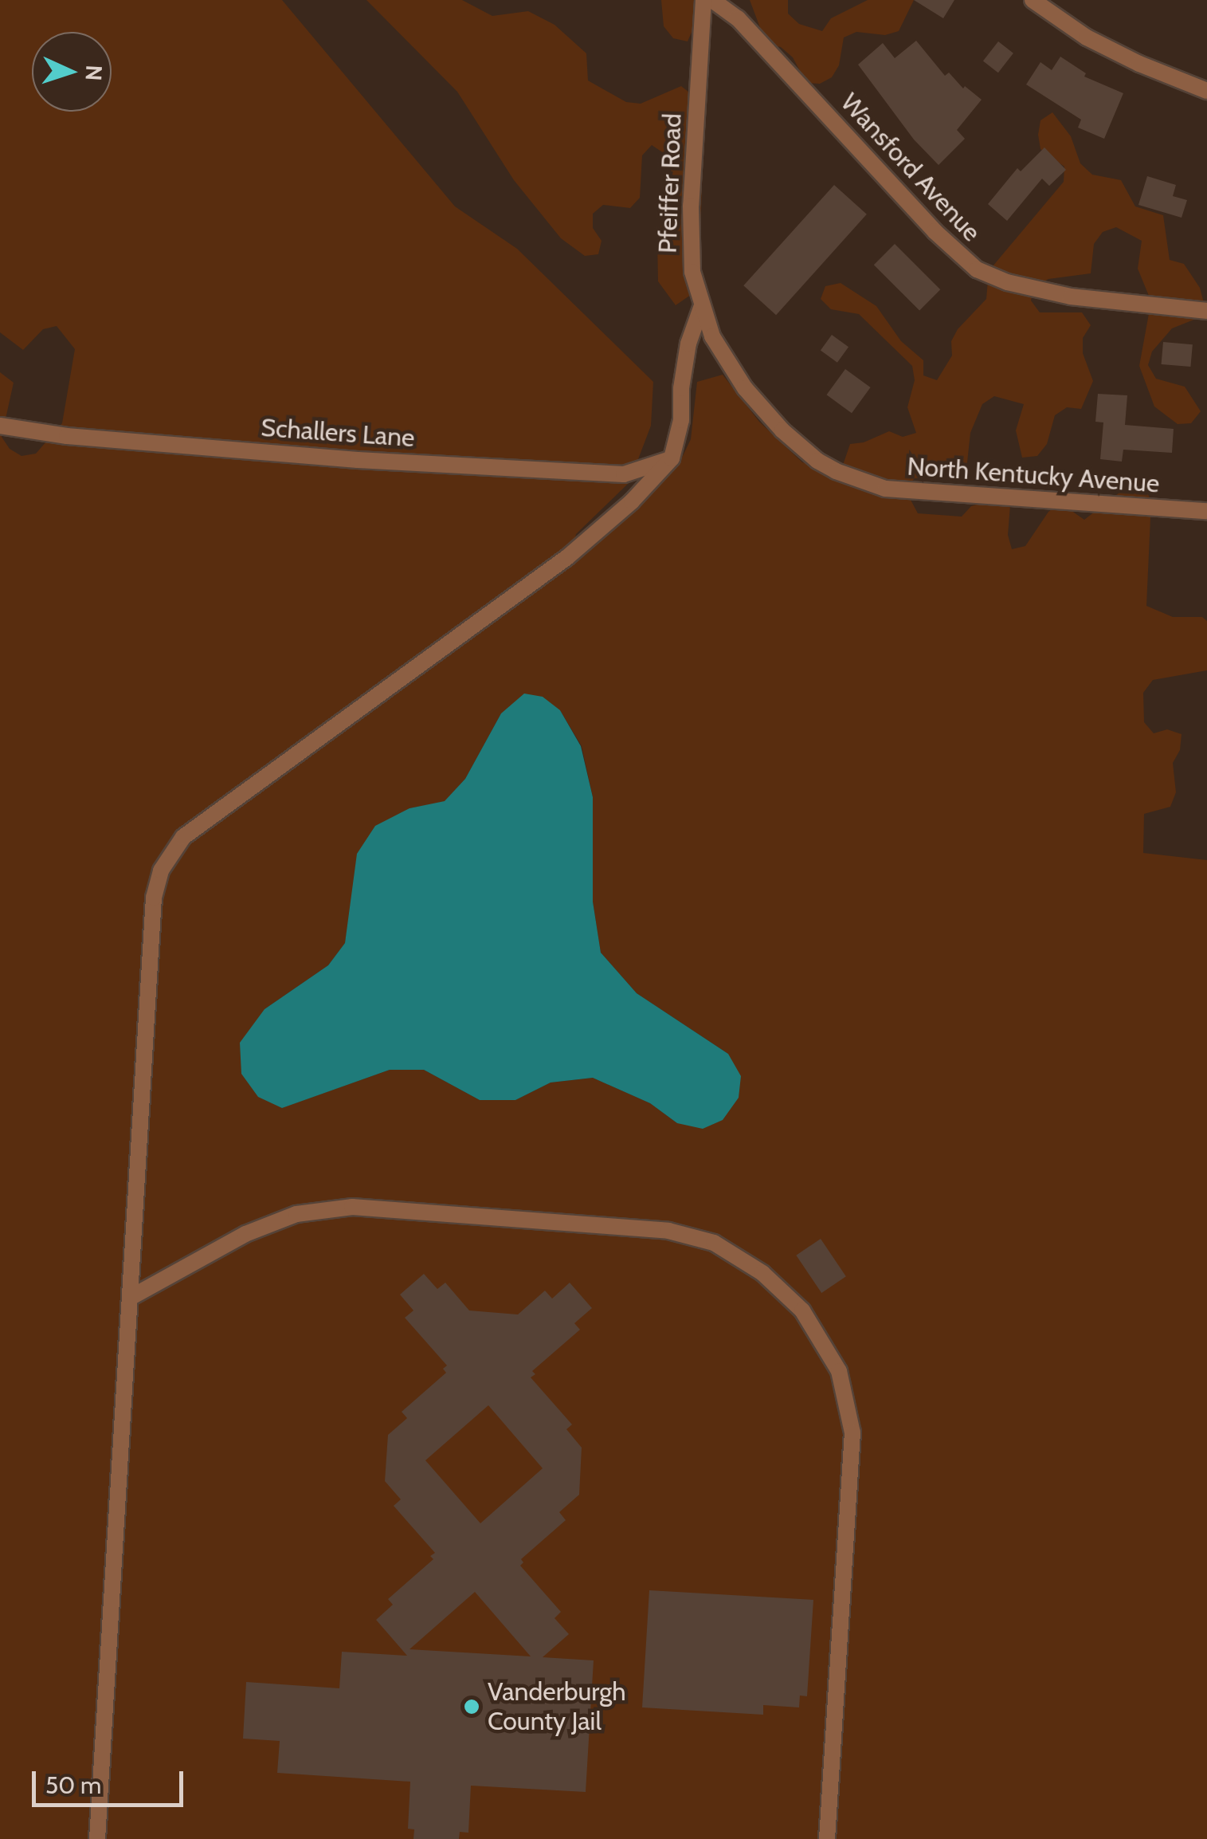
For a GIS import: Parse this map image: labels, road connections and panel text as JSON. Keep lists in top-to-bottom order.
{
  "streets": {
    "street": [
      "Wansford Avenue",
      "Pfeiffer Road",
      "Schallers Lane",
      "North Kentucky Avenue"
    ]
  },
  "crossings": [
    ["Pfeiffer Road", "North Kentucky Avenue"]
  ],
  "places": ["Vanderburgh County Jail"],
  "scale_bar": "50 m",
  "north": "right"
}
